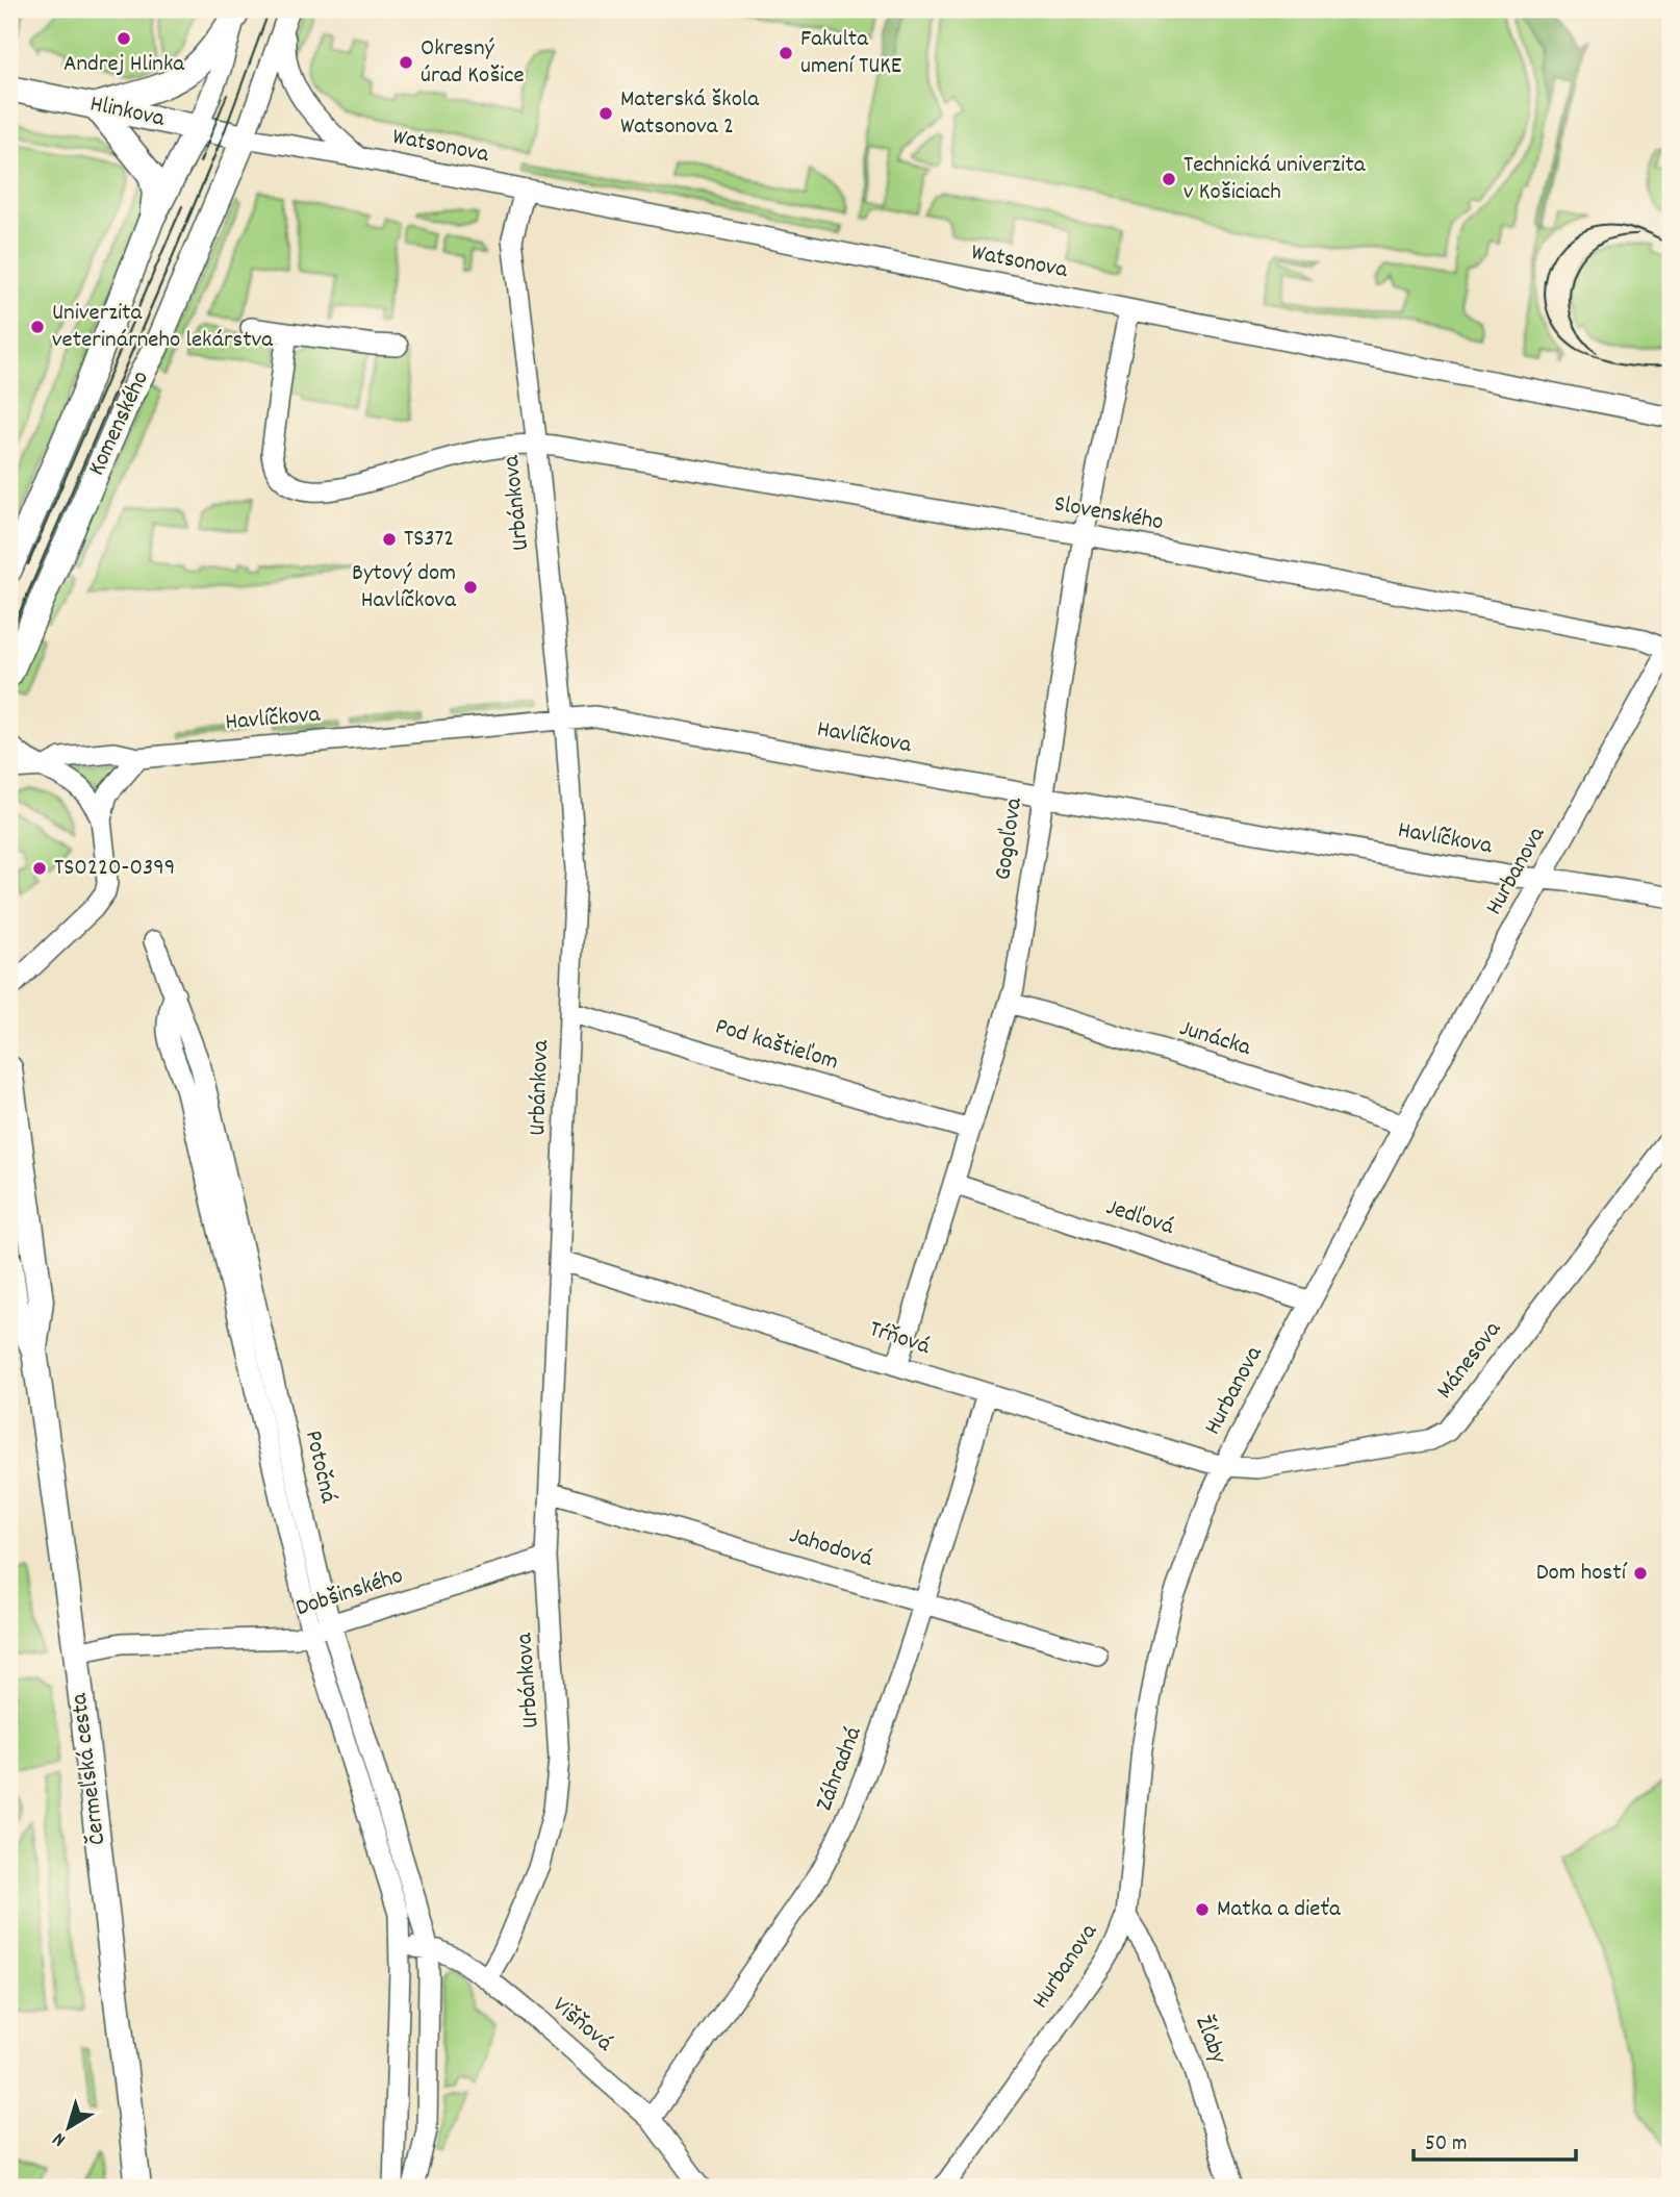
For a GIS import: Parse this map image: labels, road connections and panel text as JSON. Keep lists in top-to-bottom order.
{
  "streets": {
    "main road": ["Hlinkova", "Komenského", "Čermeľská cesta"],
    "street": [
      "Watsonova",
      "Urbánkova",
      "Slovenského",
      "Havlíčkova",
      "Gogoľova",
      "Hurbanova",
      "Junácka",
      "Pod kaštieľom",
      "Jedľová",
      "Tŕňová",
      "Mánesova",
      "Potočná",
      "Jahodová",
      "Dobšinského",
      "Záhradná",
      "Višňová",
      "Žľaby"
    ]
  },
  "crossings": [
    ["Hlinkova", "Watsonova"],
    ["Hlinkova", "Komenského"],
    ["Watsonova", "Komenského"],
    ["Watsonova", "Urbánkova"],
    ["Watsonova", "Gogoľova"],
    ["Urbánkova", "Slovenského"],
    ["Urbánkova", "Havlíčkova"],
    ["Urbánkova", "Pod kaštieľom"],
    ["Urbánkova", "Tŕňová"],
    ["Urbánkova", "Jahodová"],
    ["Urbánkova", "Dobšinského"],
    ["Urbánkova", "Višňová"],
    ["Slovenského", "Gogoľova"],
    ["Slovenského", "Hurbanova"],
    ["Havlíčkova", "Gogoľova"],
    ["Havlíčkova", "Hurbanova"],
    ["Gogoľova", "Junácka"],
    ["Gogoľova", "Pod kaštieľom"],
    ["Gogoľova", "Jedľová"],
    ["Gogoľova", "Tŕňová"],
    ["Hurbanova", "Junácka"],
    ["Hurbanova", "Jedľová"],
    ["Hurbanova", "Tŕňová"],
    ["Hurbanova", "Mánesova"],
    ["Hurbanova", "Žľaby"],
    ["Tŕňová", "Mánesova"],
    ["Tŕňová", "Záhradná"],
    ["Potočná", "Dobšinského"],
    ["Potočná", "Višňová"],
    ["Jahodová", "Záhradná"],
    ["Dobšinského", "Čermeľská cesta"],
    ["Záhradná", "Višňová"]
  ],
  "places": [
    "Andrej Hlinka",
    "Fakulta umení TUKE",
    "Okresný úrad Košice",
    "Materská škola Watsonova 2",
    "Technická univerzita v Košiciach",
    "Univerzita veterinárneho lekárstva",
    "TS372",
    "Bytový dom Havlíčkova",
    "TS0220-0399",
    "Dom hostí",
    "Matka a dieťa"
  ],
  "scale_bar": "50 m",
  "north": "bottom left"
}
